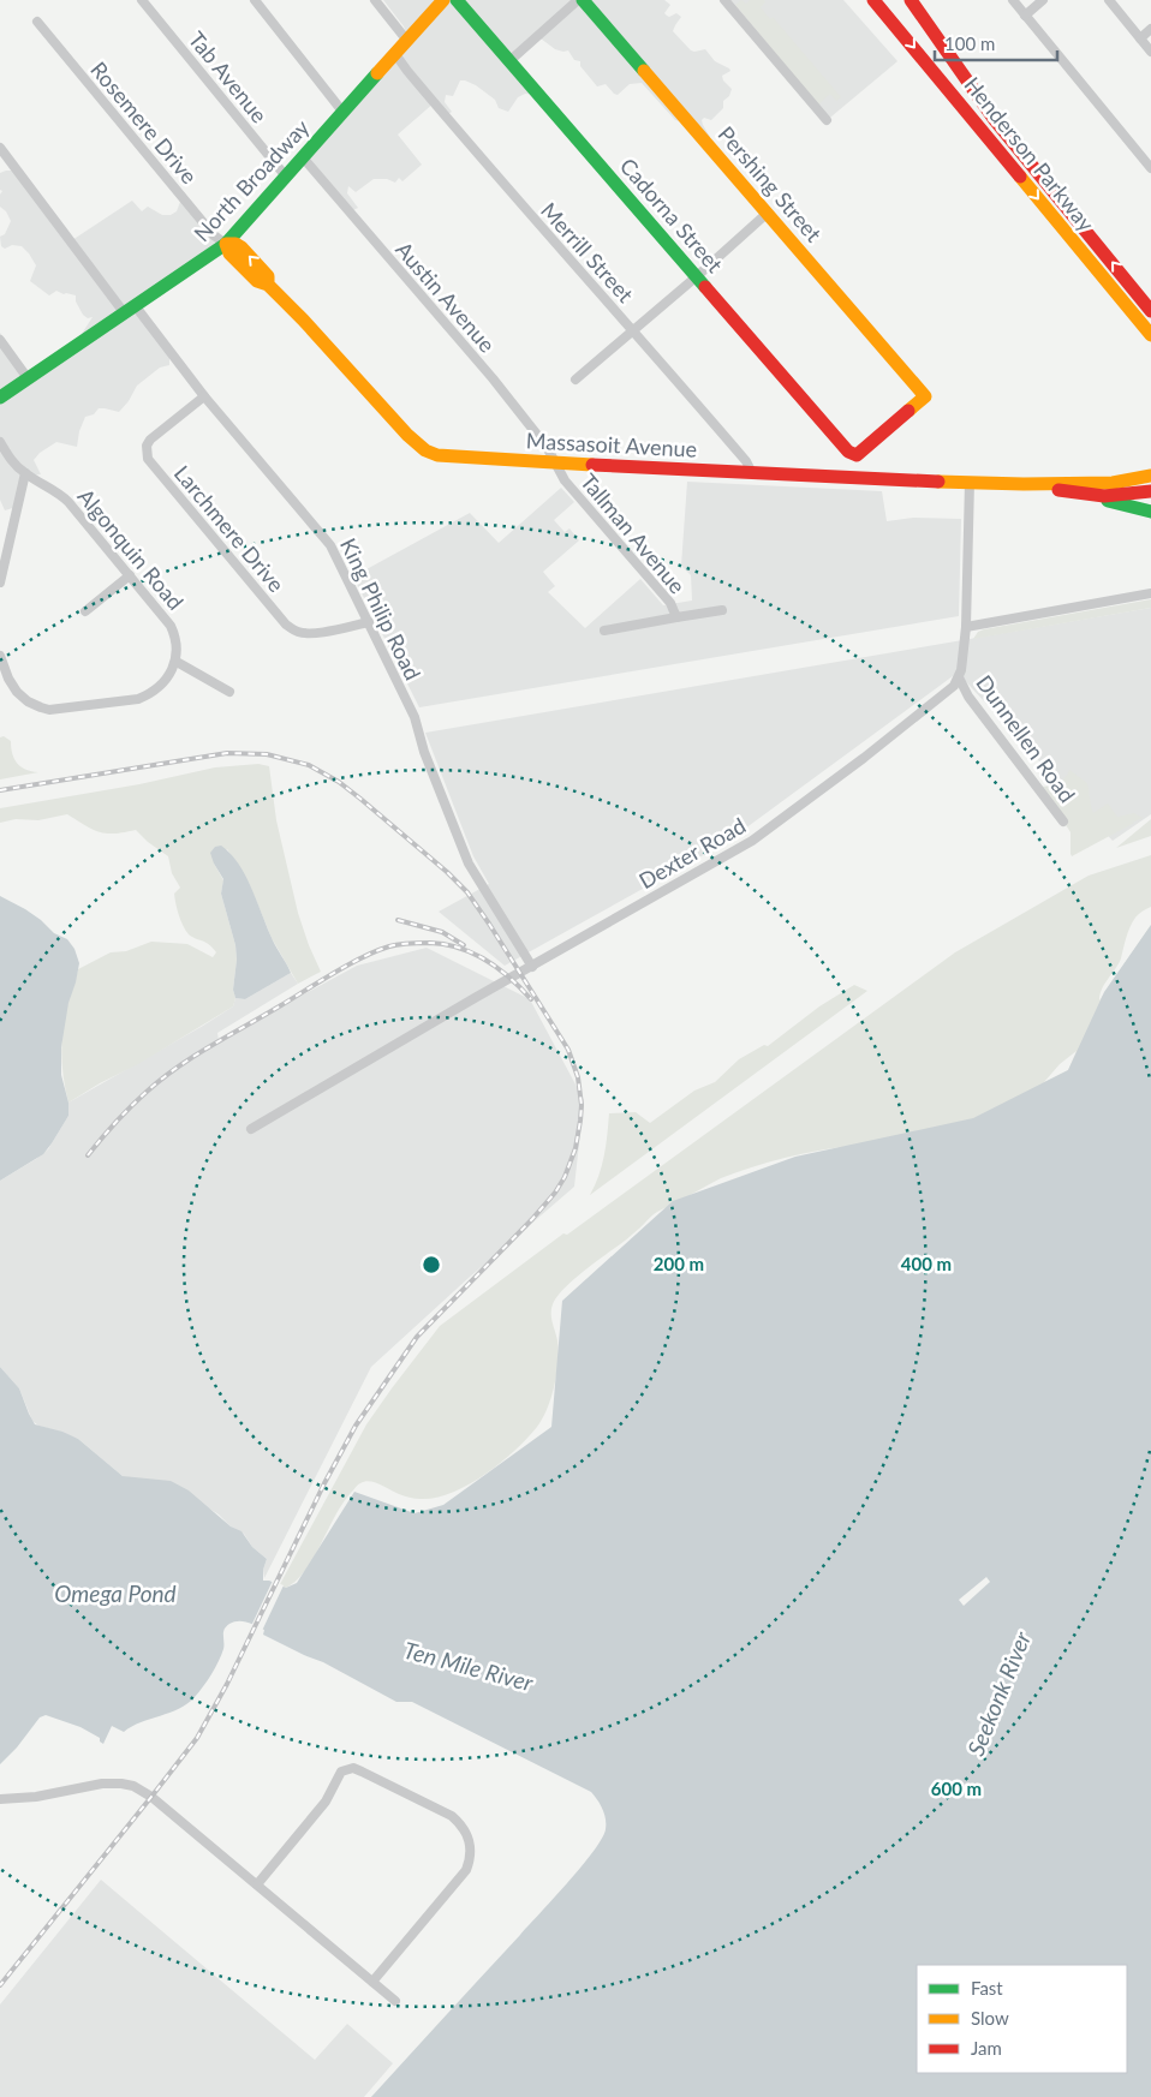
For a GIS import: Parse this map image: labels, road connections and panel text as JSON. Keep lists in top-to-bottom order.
{
  "streets": {
    "main road": [
      "Henderson Parkway",
      "North Broadway",
      "Pershing Street",
      "Cadorna Street",
      "Massasoit Avenue"
    ],
    "street": [
      "Tab Avenue",
      "Rosemere Drive",
      "Merrill Street",
      "Austin Avenue",
      "Larchmere Drive",
      "Tallman Avenue",
      "Algonquin Road",
      "King Philip Road",
      "Dunnellen Road",
      "Dexter Road"
    ]
  },
  "crossings": [
    ["Tab Avenue", "North Broadway"],
    ["Rosemere Drive", "North Broadway"],
    ["Rosemere Drive", "Massasoit Avenue"],
    ["North Broadway", "Merrill Street"],
    ["North Broadway", "Austin Avenue"],
    ["North Broadway", "Massasoit Avenue"],
    ["North Broadway", "King Philip Road"],
    ["Pershing Street", "Cadorna Street"],
    ["Merrill Street", "Massasoit Avenue"],
    ["Austin Avenue", "Massasoit Avenue"],
    ["Austin Avenue", "Tallman Avenue"],
    ["Massasoit Avenue", "Tallman Avenue"],
    ["Larchmere Drive", "King Philip Road"],
    ["King Philip Road", "Dexter Road"],
    ["Dunnellen Road", "Dexter Road"]
  ],
  "water": ["Omega Pond", "Ten Mile River", "Seekonk River"],
  "legend": ["Fast", "Slow", "Jam"],
  "scale_bar": "100 m",
  "rings": ["200 m", "400 m", "600 m"]
}
